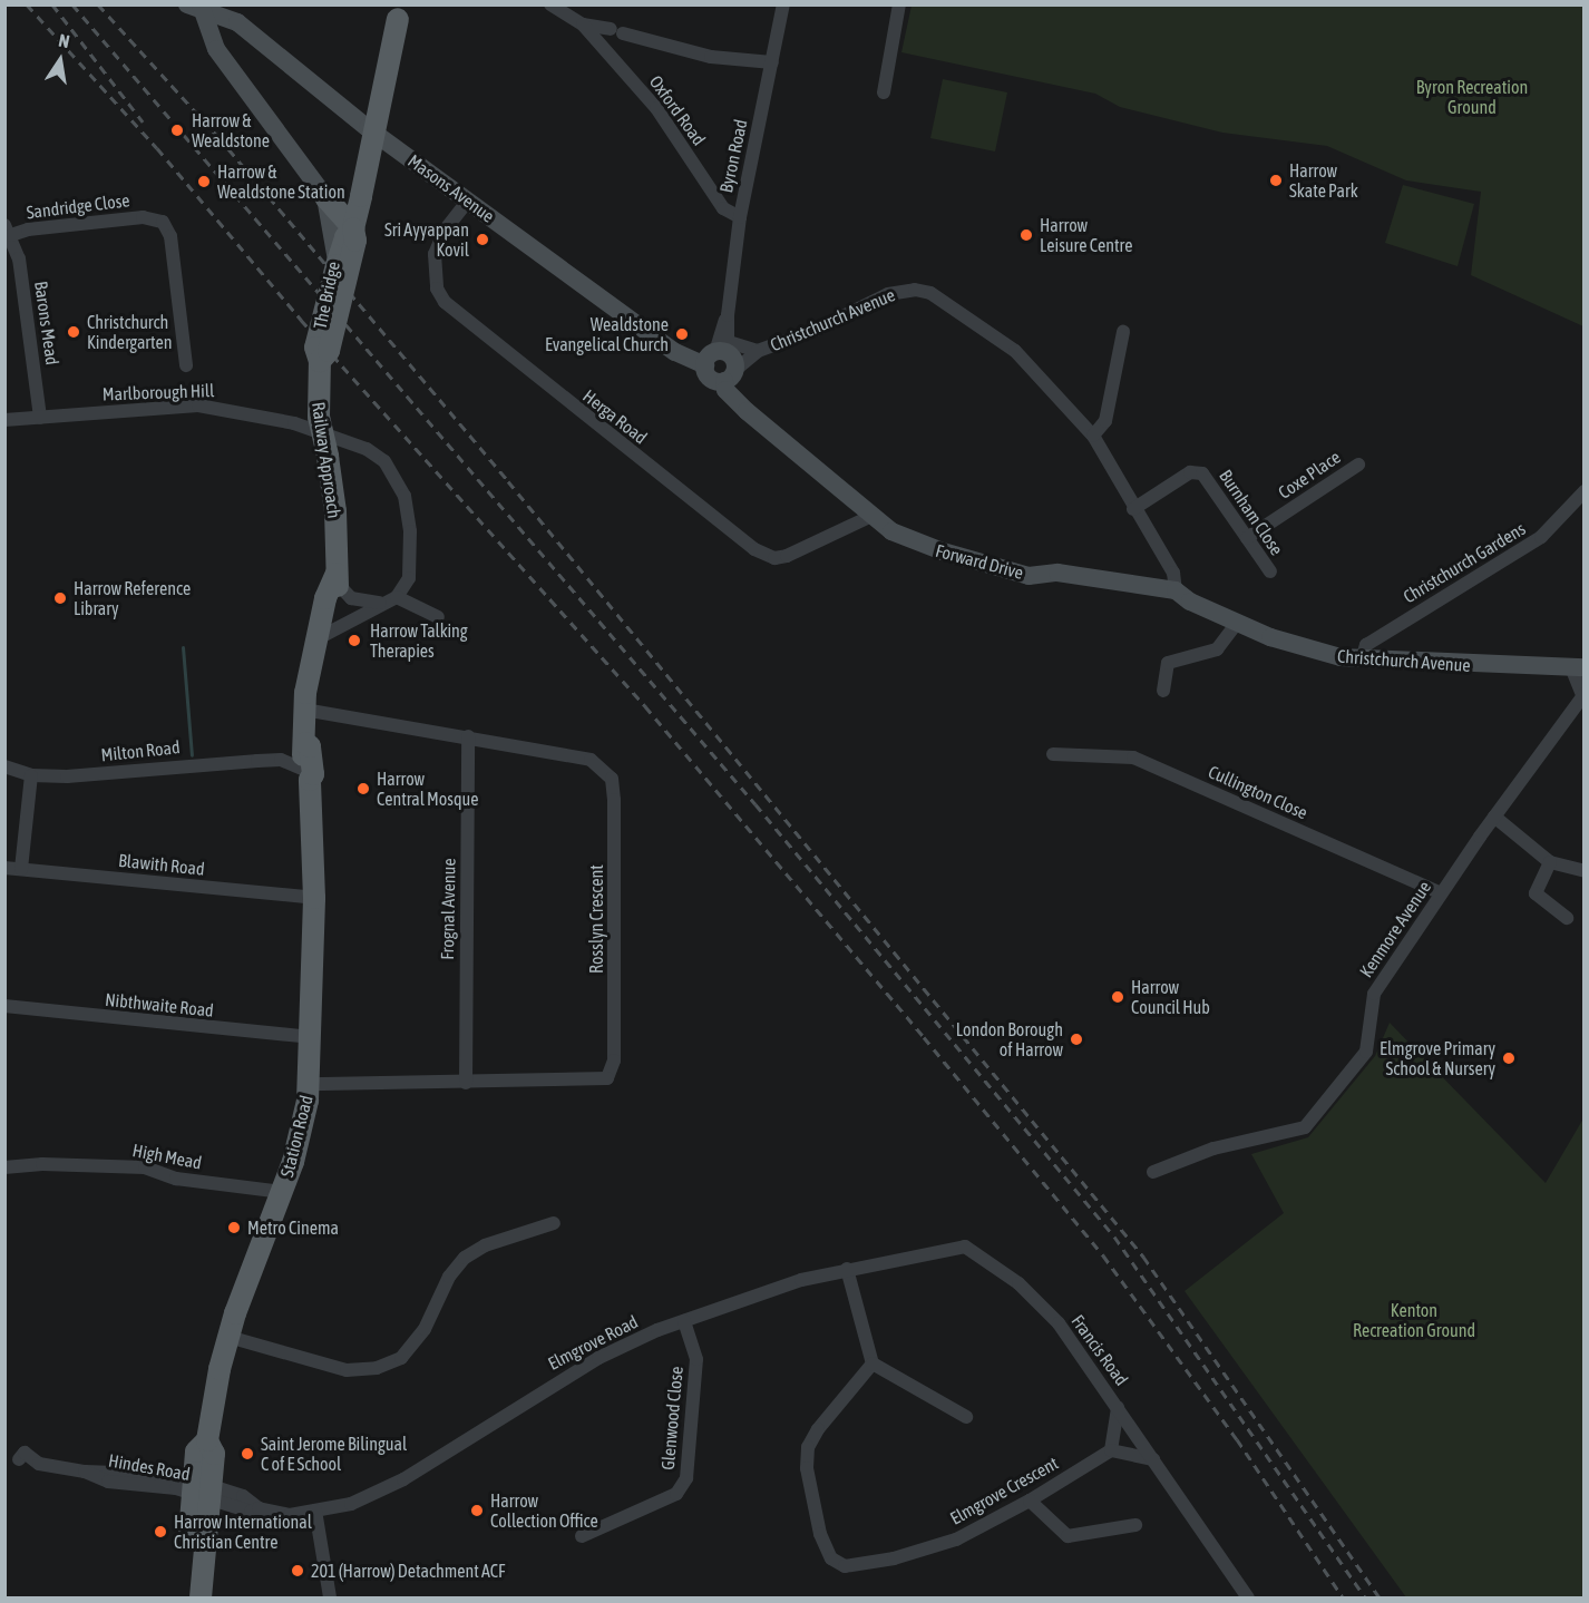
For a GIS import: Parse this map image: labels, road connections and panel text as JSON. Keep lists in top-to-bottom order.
{
  "streets": {
    "main road": ["The Bridge", "Railway Approach", "Station Road"],
    "street": [
      "Oxford Road",
      "Byron Road",
      "Masons Avenue",
      "Sandridge Close",
      "Christchurch Avenue",
      "Barons Mead",
      "Marlborough Hill",
      "Herga Road",
      "Coxe Place",
      "Burnham Close",
      "Forward Drive",
      "Christchurch Gardens",
      "Milton Road",
      "Cullington Close",
      "Blawith Road",
      "Frognal Avenue",
      "Rosslyn Crescent",
      "Kenmore Avenue",
      "Nibthwaite Road",
      "High Mead",
      "Elmgrove Road",
      "Francis Road",
      "Glenwood Close",
      "Hindes Road",
      "Elmgrove Crescent"
    ]
  },
  "crossings": [
    ["Oxford Road", "Byron Road"],
    ["Byron Road", "Masons Avenue"],
    ["Byron Road", "Christchurch Avenue"],
    ["Masons Avenue", "The Bridge"],
    ["Masons Avenue", "Christchurch Avenue"],
    ["Masons Avenue", "Herga Road"],
    ["Sandridge Close", "Barons Mead"],
    ["The Bridge", "Railway Approach"],
    ["Christchurch Avenue", "Burnham Close"],
    ["Christchurch Avenue", "Forward Drive"],
    ["Christchurch Avenue", "Christchurch Gardens"],
    ["Christchurch Avenue", "Kenmore Avenue"],
    ["Barons Mead", "Marlborough Hill"],
    ["Herga Road", "Forward Drive"],
    ["Railway Approach", "Station Road"],
    ["Coxe Place", "Burnham Close"],
    ["Milton Road", "Station Road"],
    ["Cullington Close", "Kenmore Avenue"],
    ["Blawith Road", "Station Road"],
    ["Frognal Avenue", "Rosslyn Crescent"],
    ["Rosslyn Crescent", "Station Road"],
    ["Nibthwaite Road", "Station Road"],
    ["Station Road", "High Mead"],
    ["Station Road", "Elmgrove Road"],
    ["Station Road", "Hindes Road"],
    ["Elmgrove Road", "Francis Road"],
    ["Elmgrove Road", "Glenwood Close"],
    ["Elmgrove Road", "Hindes Road"]
  ],
  "parks": ["Byron Recreation Ground", "Kenton Recreation Ground"],
  "places": [
    "Harrow & Wealdstone",
    "Harrow Skate Park",
    "Harrow & Wealdstone Station",
    "Harrow Leisure Centre",
    "Sri Ayyappan Kovil",
    "Christchurch Kindergarten",
    "Wealdstone Evangelical Church",
    "Harrow Reference Library",
    "Harrow Talking Therapies",
    "Harrow Central Mosque",
    "Harrow Council Hub",
    "London Borough of Harrow",
    "Elmgrove Primary School & Nursery",
    "Metro Cinema",
    "Saint Jerome Bilingual C of E School",
    "Harrow Collection Office",
    "Harrow International Christian Centre",
    "201 (Harrow) Detachment ACF"
  ],
  "north": "top"
}
